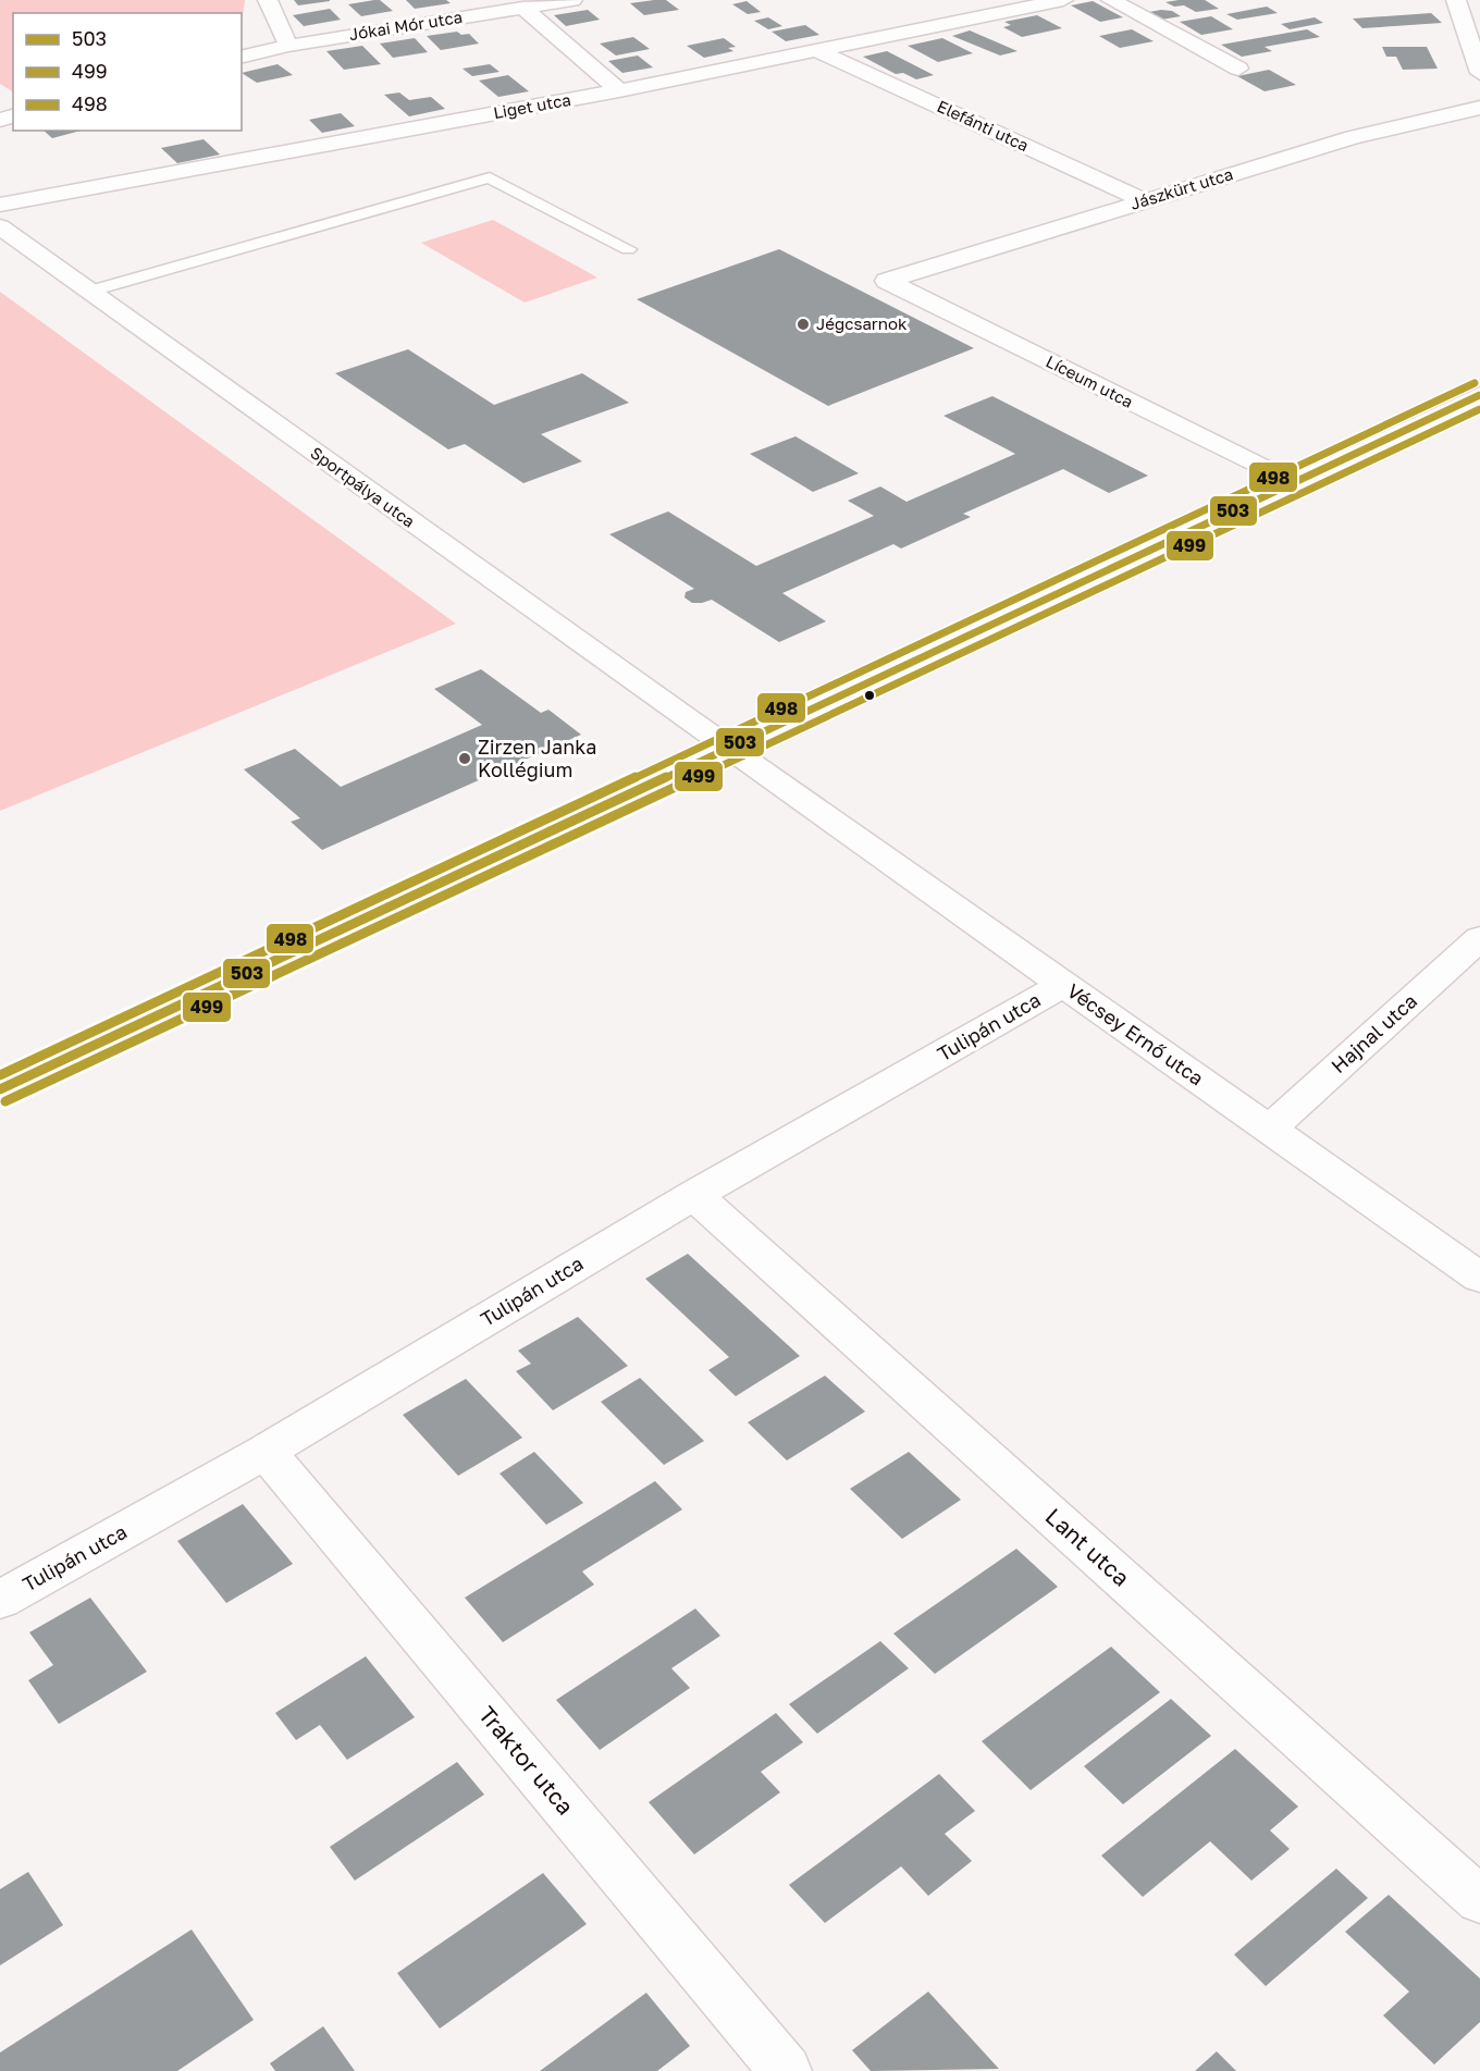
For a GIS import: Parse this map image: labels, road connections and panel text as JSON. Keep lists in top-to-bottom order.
{
  "streets": {
    "street": [
      "Jókai Mór utca",
      "Liget utca",
      "Elefánti utca",
      "Jászkürt utca",
      "Líceum utca",
      "Sportpálya utca",
      "Tulipán utca",
      "Hajnal utca",
      "Vécsey Ernő utca",
      "Lant utca",
      "Traktor utca"
    ]
  },
  "crossings": [
    ["Liget utca", "Elefánti utca"],
    ["Elefánti utca", "Jászkürt utca"],
    ["Jászkürt utca", "Líceum utca"],
    ["Sportpálya utca", "Vécsey Ernő utca"],
    ["Tulipán utca", "Vécsey Ernő utca"],
    ["Tulipán utca", "Lant utca"],
    ["Tulipán utca", "Traktor utca"],
    ["Hajnal utca", "Vécsey Ernő utca"]
  ],
  "places": ["Jégcsarnok", "Zirzen Janka Kollégium"],
  "lines": ["transit line 498", "transit line 503", "transit line 499"],
  "legend": ["503", "499", "498"]
}
